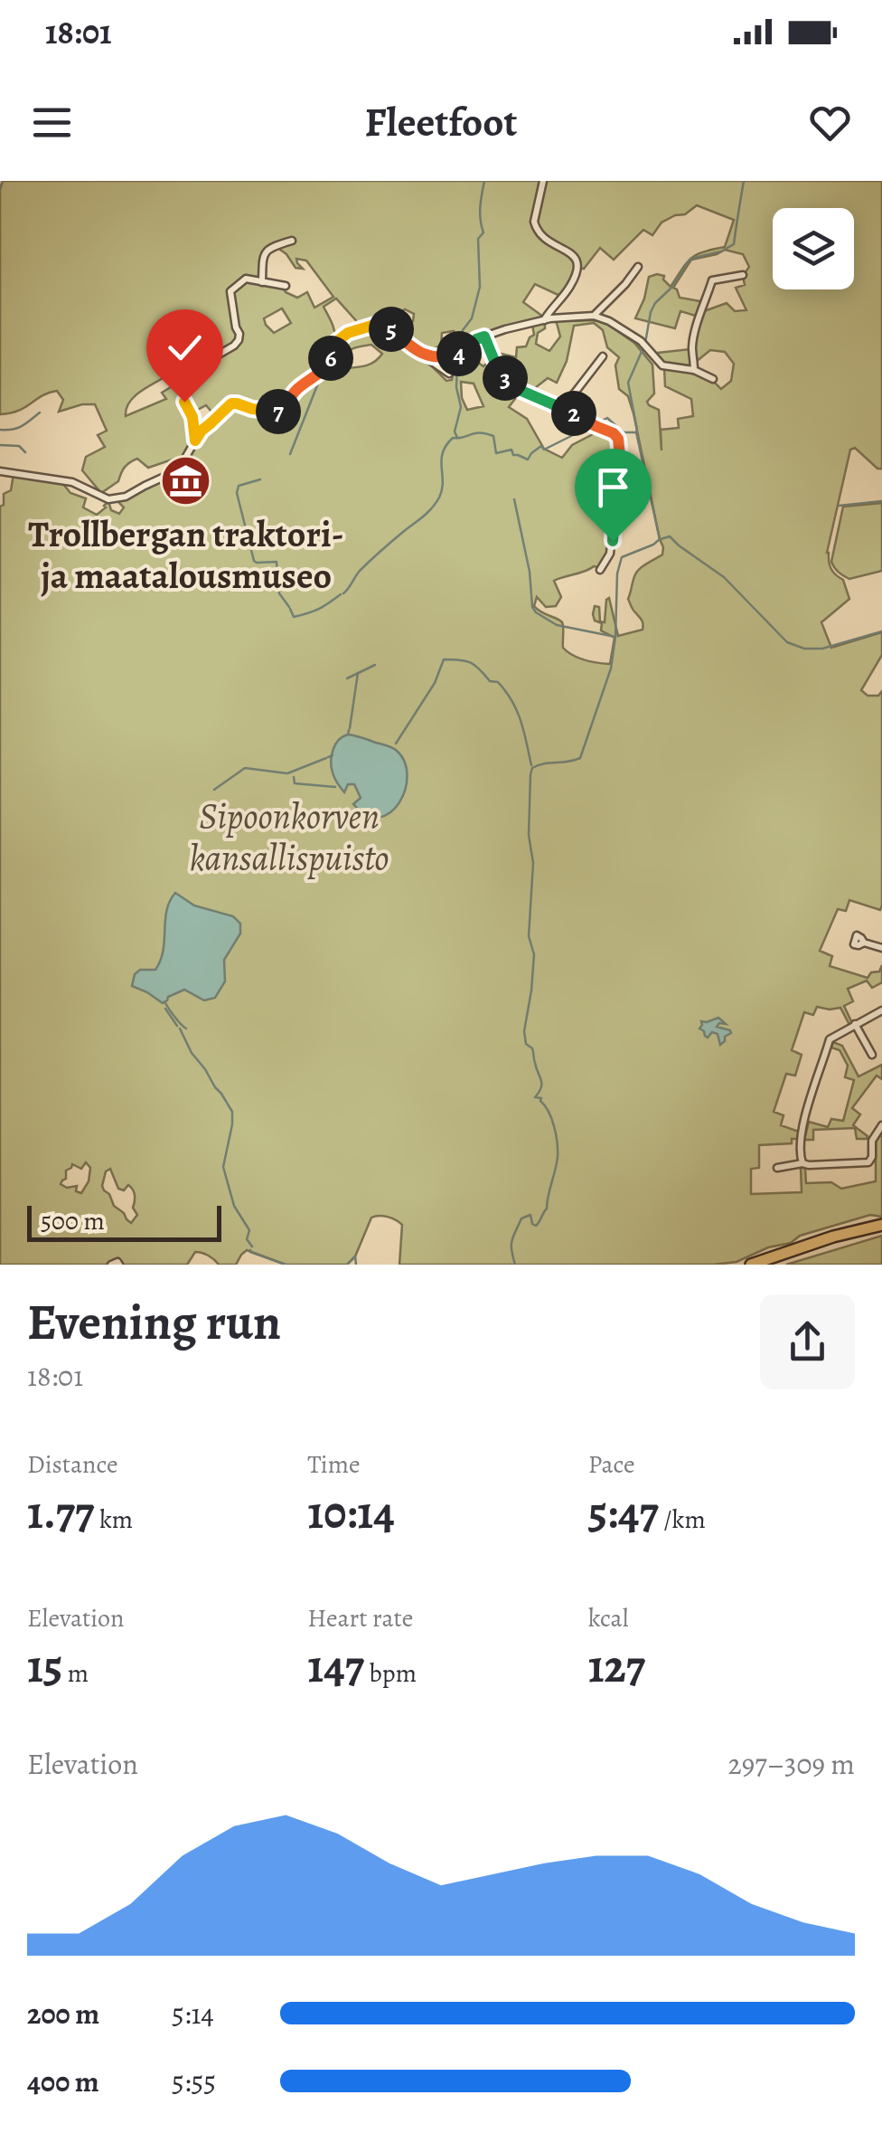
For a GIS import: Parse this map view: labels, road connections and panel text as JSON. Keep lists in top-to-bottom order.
{
  "parks": ["Sipoonkorven kansallispuisto"],
  "places": {
    "museum": ["Trollbergan traktori- ja maatalousmuseo"]
  },
  "scale_bar": "500 m",
  "page": {
    "status": "18:01",
    "header": "Fleetfoot",
    "pins": [
      "5",
      "4",
      "6",
      "3",
      "7",
      "2"
    ],
    "scale": "500 m",
    "heading": ["Evening run", "18:01"],
    "stats": [
      ["Distance", "1.77 km"],
      ["Time", "10:14"],
      ["Pace", "5:47 /km"],
      ["Elevation", "15 m"],
      ["Heart rate", "147 bpm"],
      ["kcal", "127"]
    ],
    "chart": ["Elevation", "297–309 m"],
    "list": [
      {
        "name": "200 m",
        "note": "5:14"
      },
      {
        "name": "400 m",
        "note": "5:55"
      }
    ]
  }
}
